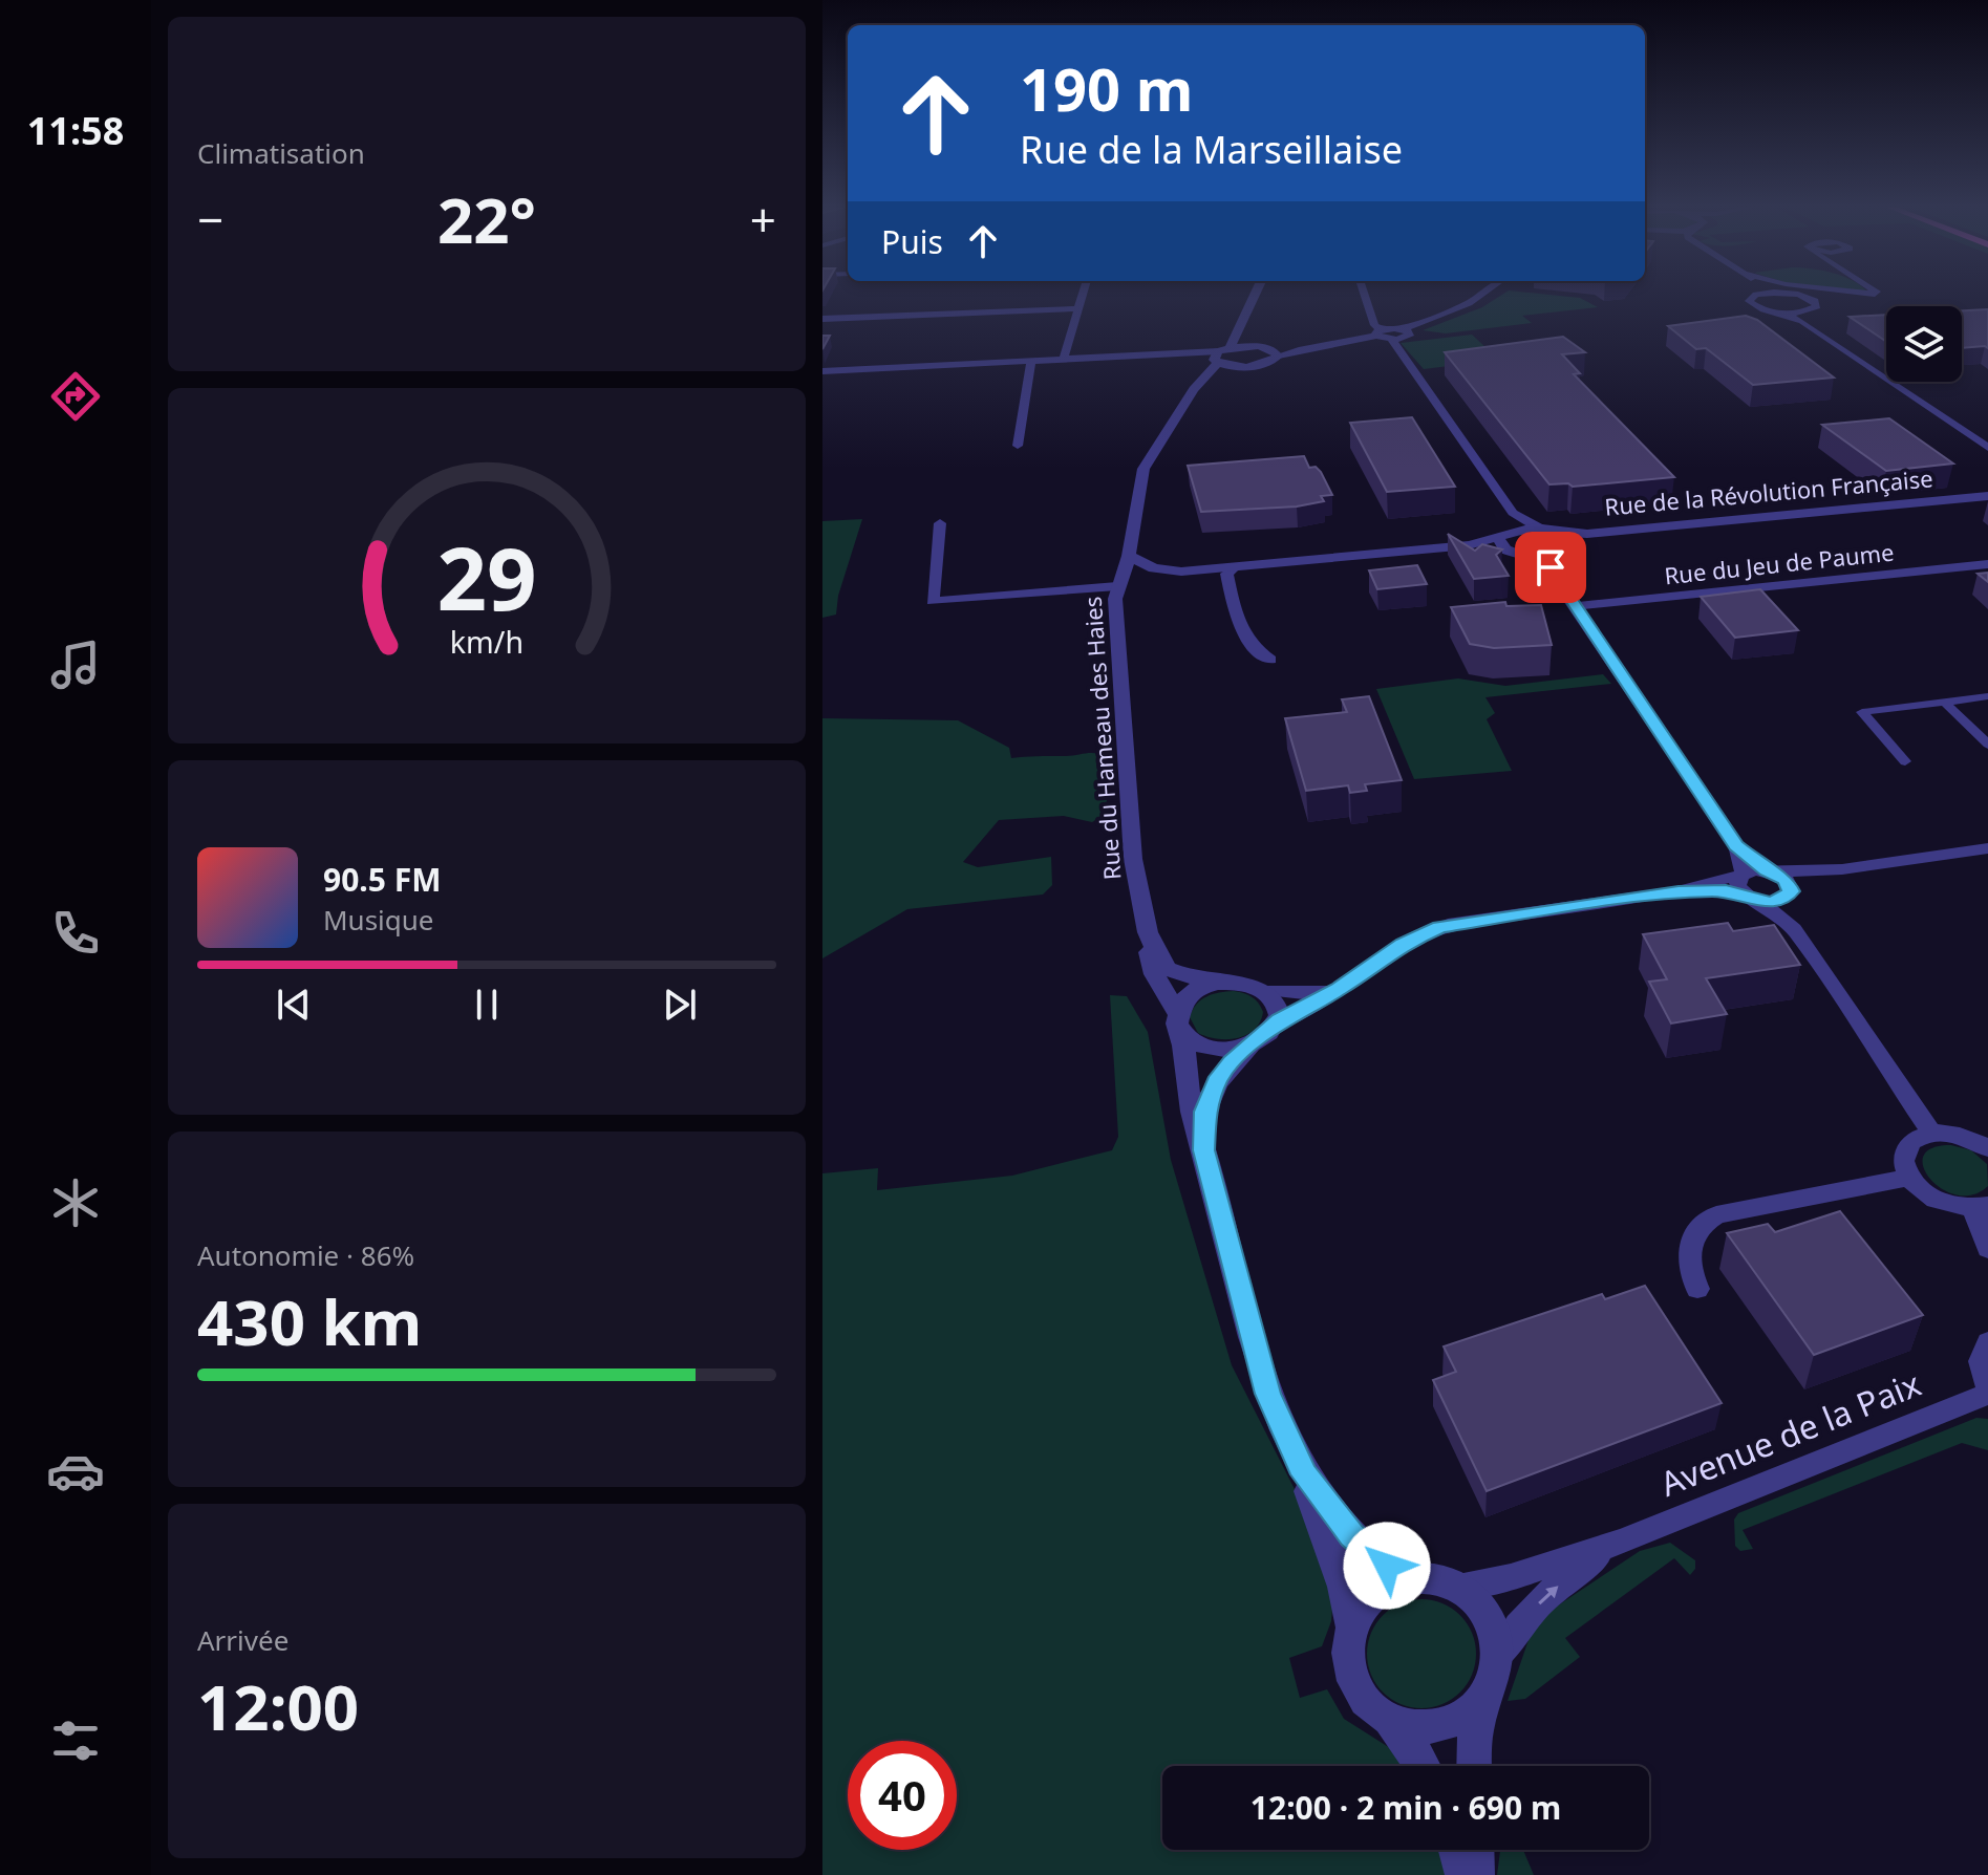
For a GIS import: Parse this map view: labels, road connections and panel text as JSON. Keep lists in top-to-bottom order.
{
  "streets": {
    "street": [
      "Rue de la Révolution Française",
      "Rue du Jeu de Paume",
      "Rue du Hameau des Haies",
      "Avenue de la Paix"
    ]
  },
  "page": {
    "tabs": "11:58",
    "tile": [
      "Climatisation",
      ["Autonomie · 86%", "430 km"],
      ["Arrivée", "12:00"]
    ],
    "turn": ["190 m", "Rue de la Marseillaise"],
    "heat": ["−", "22°", "+"],
    "then": "Puis",
    "song": ["90.5 FM", "Musique"],
    "limit": "40",
    "trip": "12:00 · 2 min · 690 m",
    "gauge": ["29", "km/h"]
  }
}
